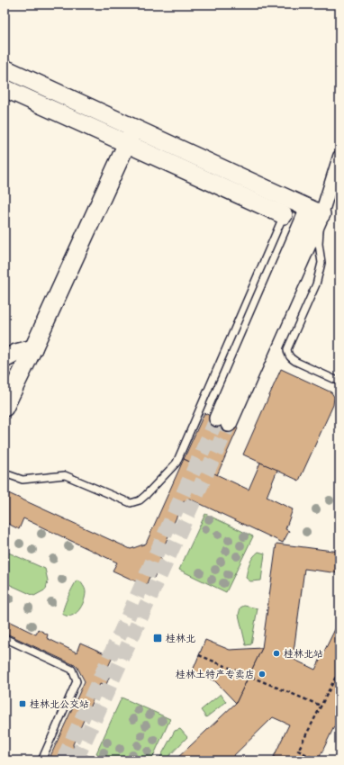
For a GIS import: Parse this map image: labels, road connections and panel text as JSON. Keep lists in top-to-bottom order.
{
  "places": {
    "transit": ["桂林北", "桂林北公交站"],
    "other": ["桂林北站", "桂林土特产专卖店"]
  }
}
